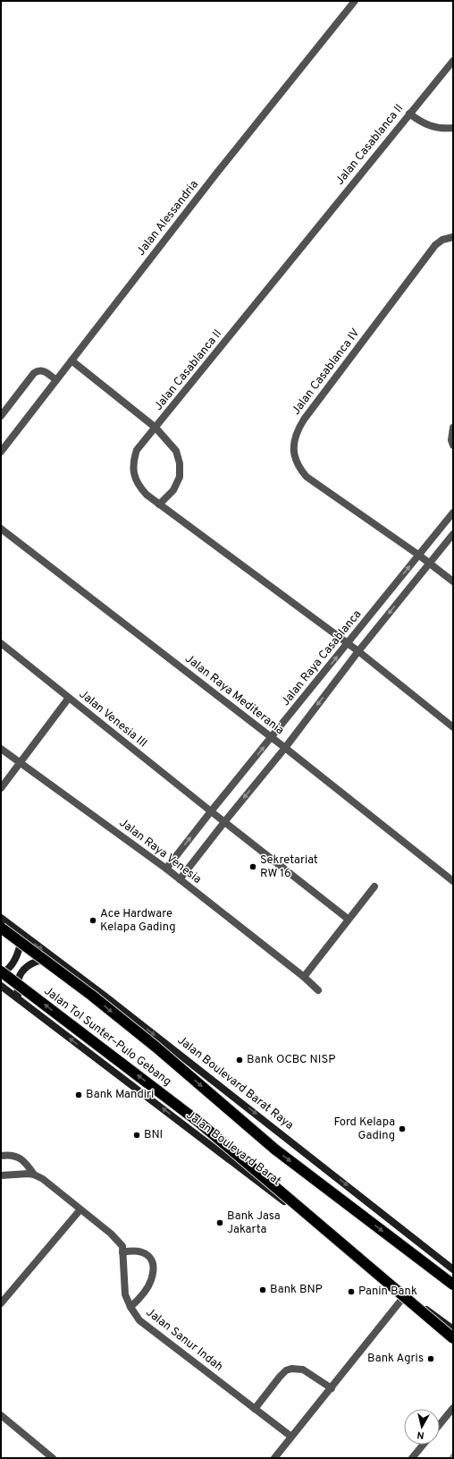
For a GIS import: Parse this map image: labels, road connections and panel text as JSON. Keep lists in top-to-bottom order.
{
  "streets": {
    "highway": ["Jalan Tol Sunter–Pulo Gebang"],
    "main road": ["Jalan Boulevard Barat Raya", "Jalan Boulevard Barat"],
    "street": [
      "Jalan Casablanca II",
      "Jalan Alessandria",
      "Jalan Casablanca IV",
      "Jalan Raya Casablanca",
      "Jalan Raya Mediterania",
      "Jalan Venesia III",
      "Jalan Raya Venesia",
      "Jalan Sanur Indah"
    ]
  },
  "crossings": [
    ["Jalan Casablanca II", "Jalan Raya Casablanca"],
    ["Jalan Casablanca IV", "Jalan Raya Casablanca"],
    ["Jalan Raya Casablanca", "Jalan Raya Mediterania"],
    ["Jalan Raya Casablanca", "Jalan Venesia III"],
    ["Jalan Raya Casablanca", "Jalan Raya Venesia"]
  ],
  "one_way": ["Jalan Boulevard Barat Raya", "Jalan Boulevard Barat"],
  "places": [
    "Sekretariat RW 16",
    "Ace Hardware Kelapa Gading",
    "Bank OCBC NISP",
    "Bank Mandiri",
    "Ford Kelapa Gading",
    "BNI",
    "Bank Jasa Jakarta",
    "Bank BNP",
    "Panin Bank",
    "Bank Agris"
  ],
  "north": "bottom"
}
